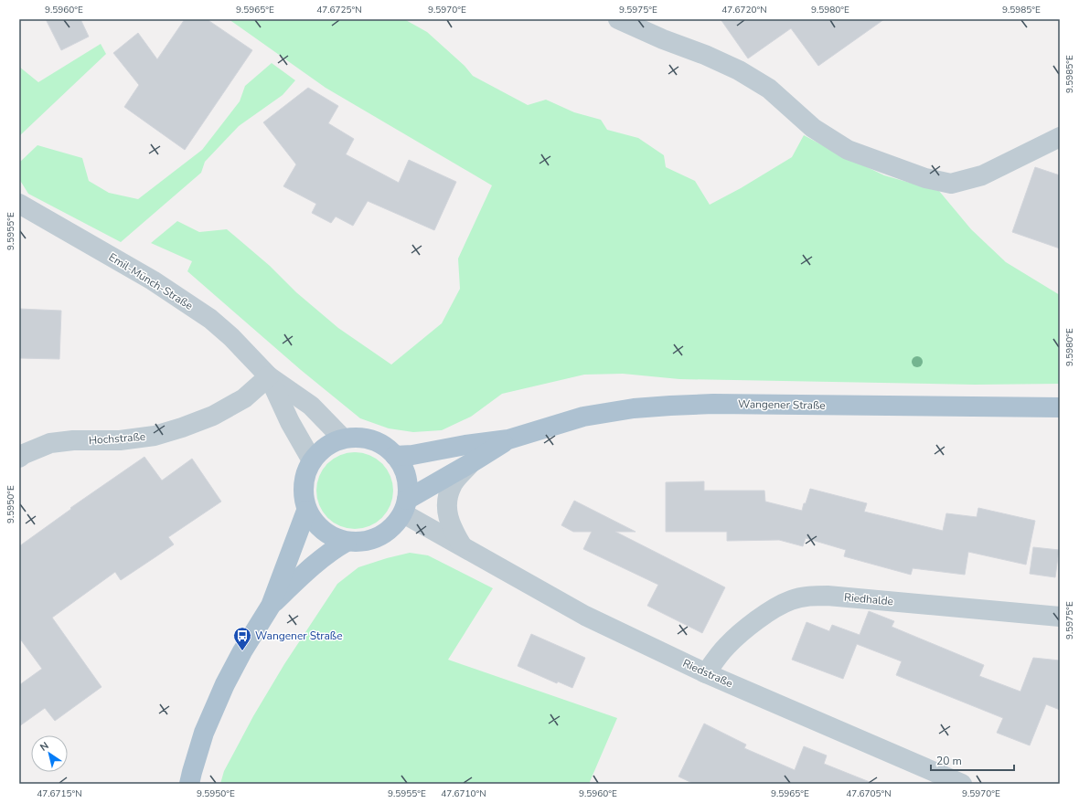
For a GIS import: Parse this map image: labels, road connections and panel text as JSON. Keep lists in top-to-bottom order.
{
  "streets": {
    "main road": ["Wangener Straße"],
    "street": [
      "Emil-Münch-Straße",
      "Hochstraße",
      "Riedhalde",
      "Riedstraße"
    ]
  },
  "crossings": [
    ["Emil-Münch-Straße", "Wangener Straße"],
    ["Emil-Münch-Straße", "Hochstraße"],
    ["Emil-Münch-Straße", "Riedstraße"],
    ["Wangener Straße", "Riedstraße"],
    ["Riedhalde", "Riedstraße"]
  ],
  "places": {
    "bus stop": ["Wangener Straße"]
  },
  "scale_bar": "20 m",
  "north": "top left",
  "coordinates": [
    "9.5960°E",
    "9.5965°E",
    "47.6725°N",
    "9.5970°E",
    "9.5975°E",
    "47.6720°N",
    "9.5980°E",
    "9.5985°E",
    "9.5955°E",
    "9.5950°E",
    "47.6715°N",
    "47.6710°N",
    "47.6705°N"
  ]
}
